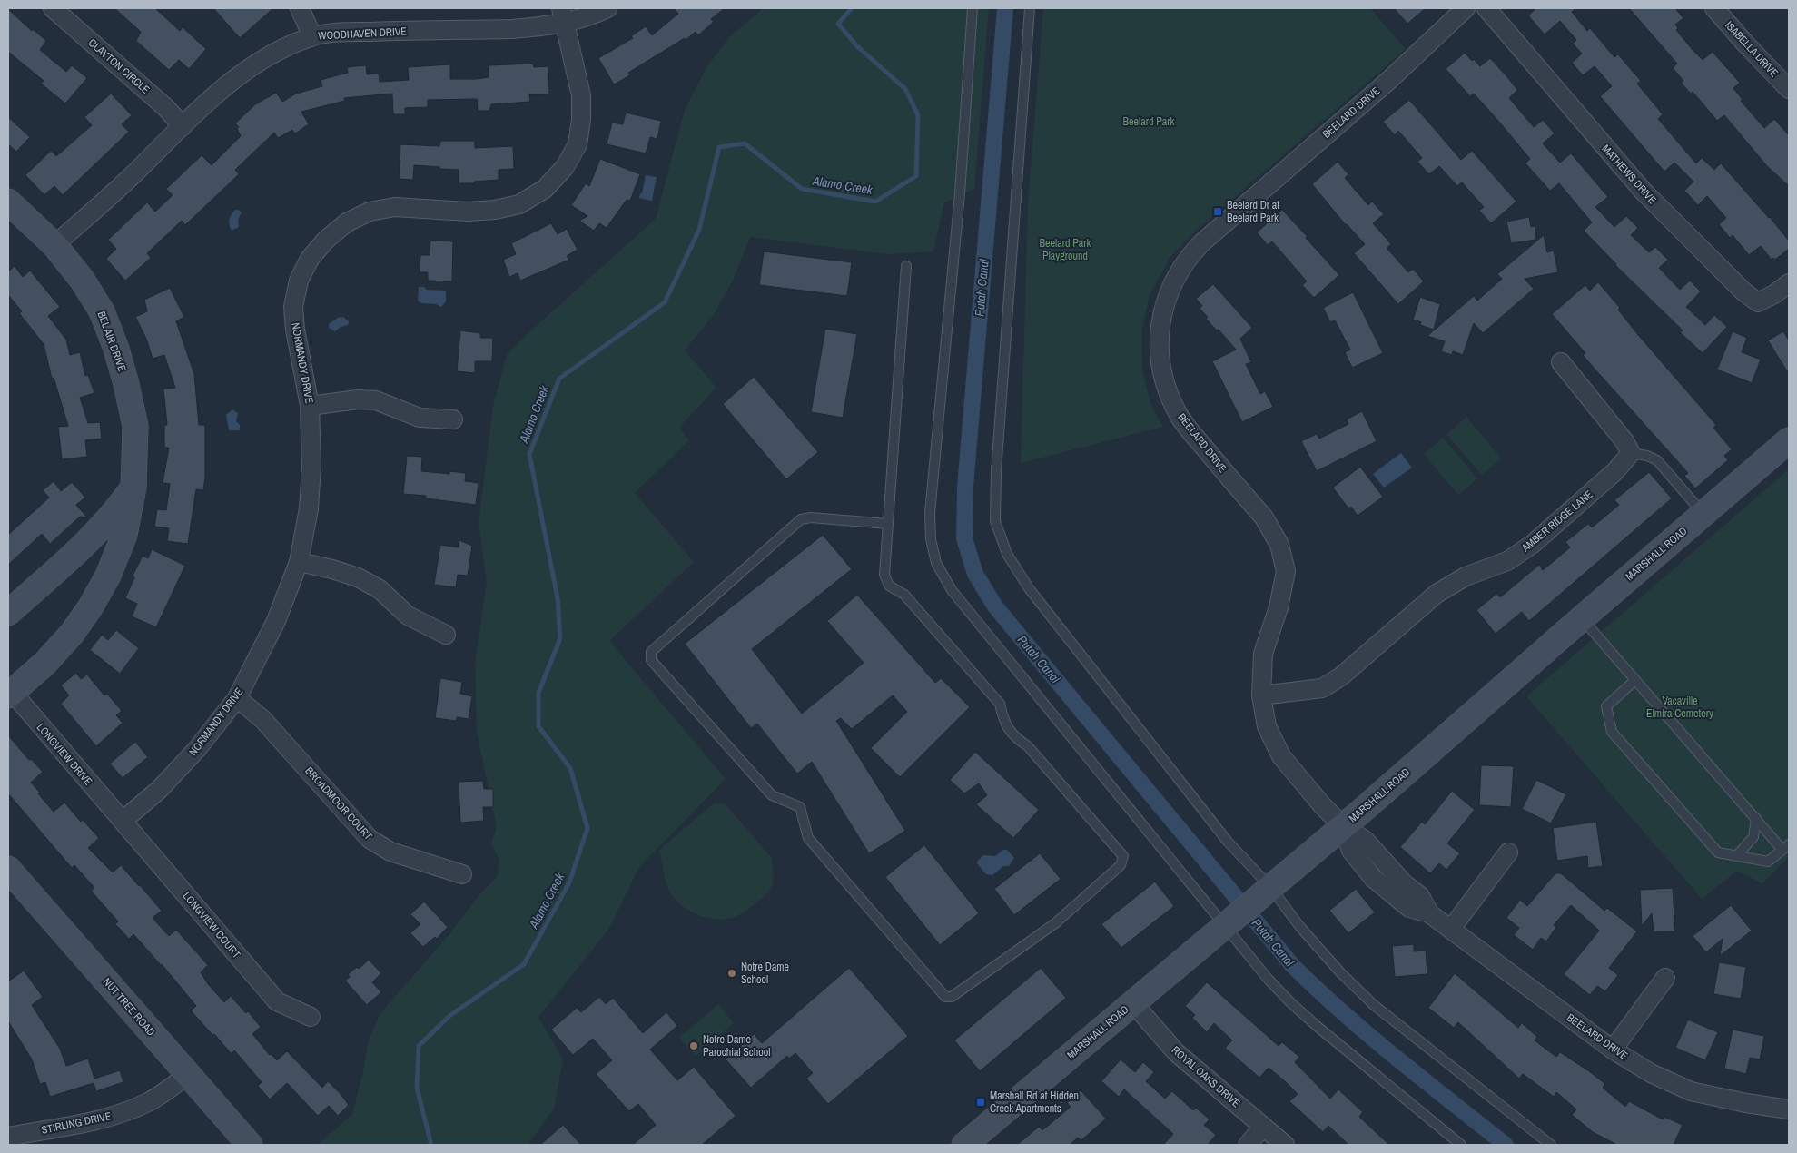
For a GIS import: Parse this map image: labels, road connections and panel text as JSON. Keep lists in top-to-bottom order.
{
  "streets": {
    "street": [
      "WOODHAVEN DRIVE",
      "ISABELLA DRIVE",
      "CLAYTON CIRCLE",
      "BEELARD DRIVE",
      "MATHEWS DRIVE",
      "BEL AIR DRIVE",
      "NORMANDY DRIVE",
      "AMBER RIDGE LANE",
      "MARSHALL ROAD",
      "LONGVIEW DRIVE",
      "BROADMOOR COURT",
      "LONGVIEW COURT",
      "NUT TREE ROAD",
      "ROYAL OAKS DRIVE",
      "STIRLING DRIVE"
    ]
  },
  "crossings": [
    ["WOODHAVEN DRIVE", "CLAYTON CIRCLE"],
    ["WOODHAVEN DRIVE", "BEL AIR DRIVE"],
    ["WOODHAVEN DRIVE", "NORMANDY DRIVE"],
    ["BEELARD DRIVE", "AMBER RIDGE LANE"],
    ["BEELARD DRIVE", "MARSHALL ROAD"],
    ["BEL AIR DRIVE", "LONGVIEW DRIVE"],
    ["NORMANDY DRIVE", "LONGVIEW DRIVE"],
    ["NORMANDY DRIVE", "BROADMOOR COURT"],
    ["NORMANDY DRIVE", "LONGVIEW COURT"],
    ["MARSHALL ROAD", "ROYAL OAKS DRIVE"],
    ["LONGVIEW DRIVE", "LONGVIEW COURT"],
    ["NUT TREE ROAD", "STIRLING DRIVE"]
  ],
  "water": ["Alamo Creek", "Putah Canal"],
  "parks": ["Beelard Park", "Beelard Park Playground", "Vacaville Elmira Cemetery"],
  "places": {
    "transit": ["Beelard Dr at Beelard Park", "Marshall Rd at Hidden Creek Apartments"],
    "other": ["Notre Dame School", "Notre Dame Parochial School"]
  }
}
